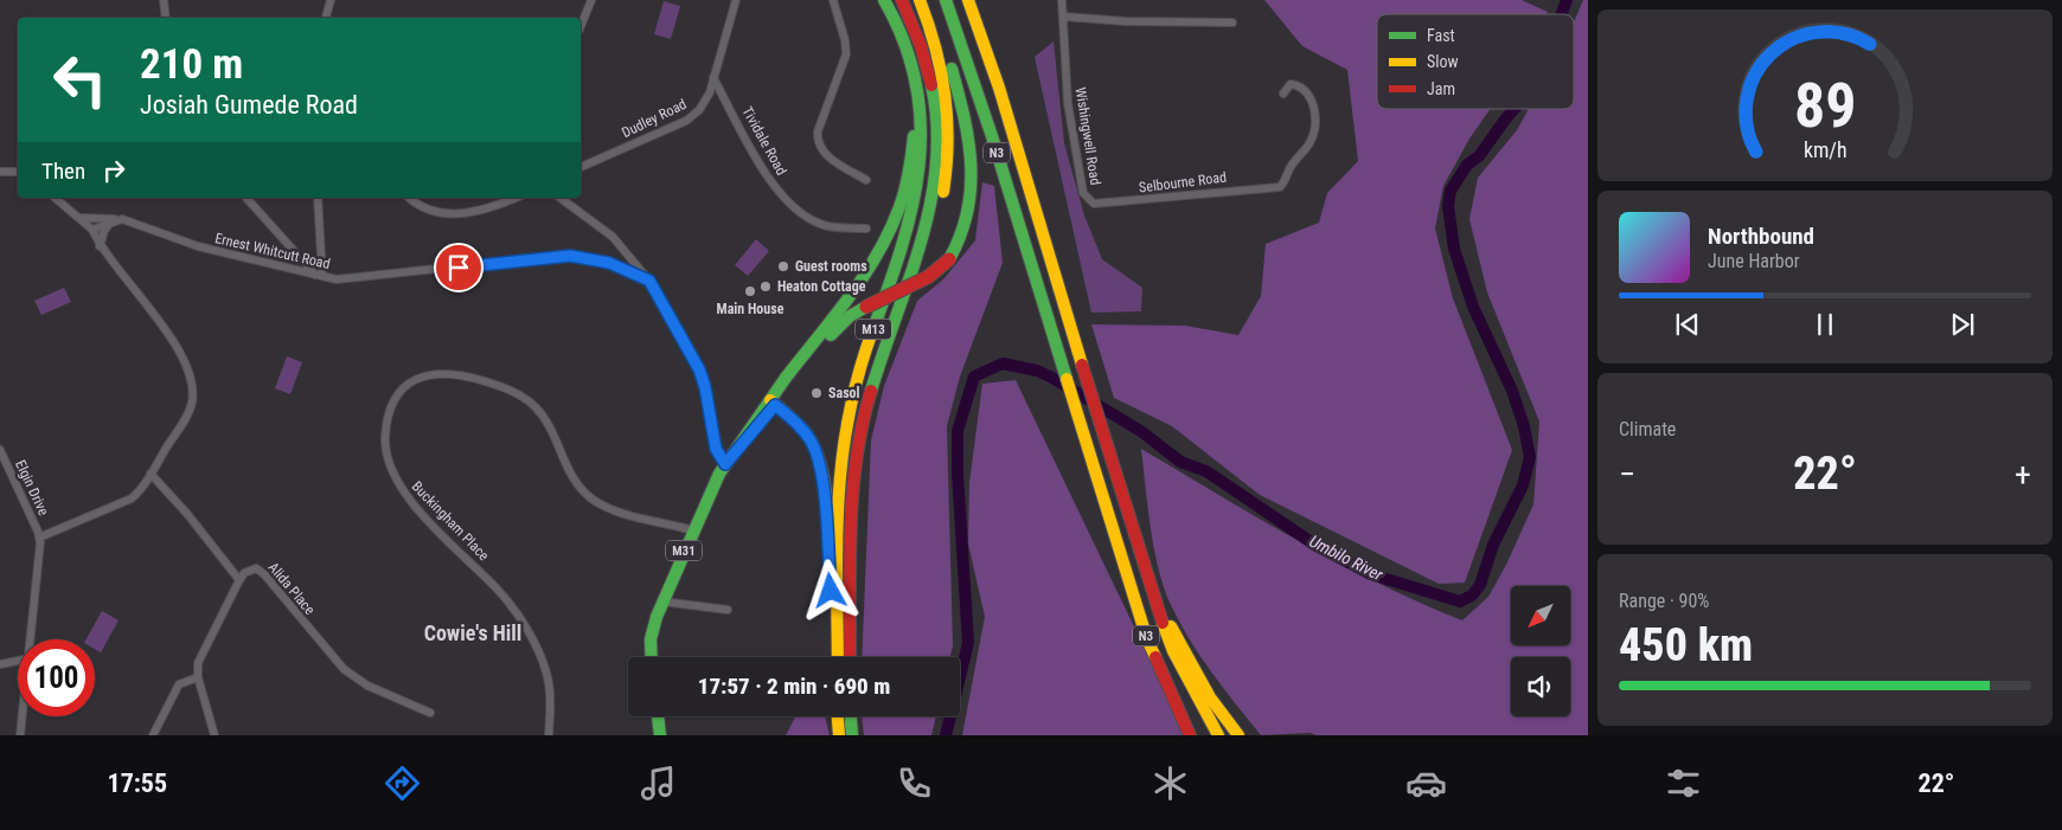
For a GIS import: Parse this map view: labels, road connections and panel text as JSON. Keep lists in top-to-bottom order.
{
  "streets": {
    "main road": ["N3", "M13", "M31"],
    "street": [
      "Dudley Road",
      "Wishingwell Road",
      "Tividale Road",
      "Selbourne Road",
      "Ernest Whitcutt Road",
      "Elgin Drive",
      "Buckingham Place",
      "Alida Place"
    ]
  },
  "crossings": [
    ["Dudley Road", "Tividale Road"],
    ["Wishingwell Road", "Selbourne Road"],
    ["Buckingham Place", "M31"]
  ],
  "districts": ["Cowie's Hill"],
  "water": ["Umbilo River"],
  "places": [
    "Guest rooms",
    "Heaton Cottage",
    "Main House",
    "Sasol"
  ],
  "legend": ["Fast", "Slow", "Jam"],
  "north": "bottom left",
  "page": {
    "turn": ["210 m", "Josiah Gumede Road"],
    "then": "Then",
    "song": ["Northbound", "June Harbor"],
    "tile": [
      "Climate",
      ["Range · 90%", "450 km"]
    ],
    "heat": ["−", "22°", "+"],
    "limit": "100",
    "trip": "17:57 · 2 min · 690 m",
    "tabs": ["17:55", "22°"],
    "gauge": ["89", "km/h"]
  }
}
